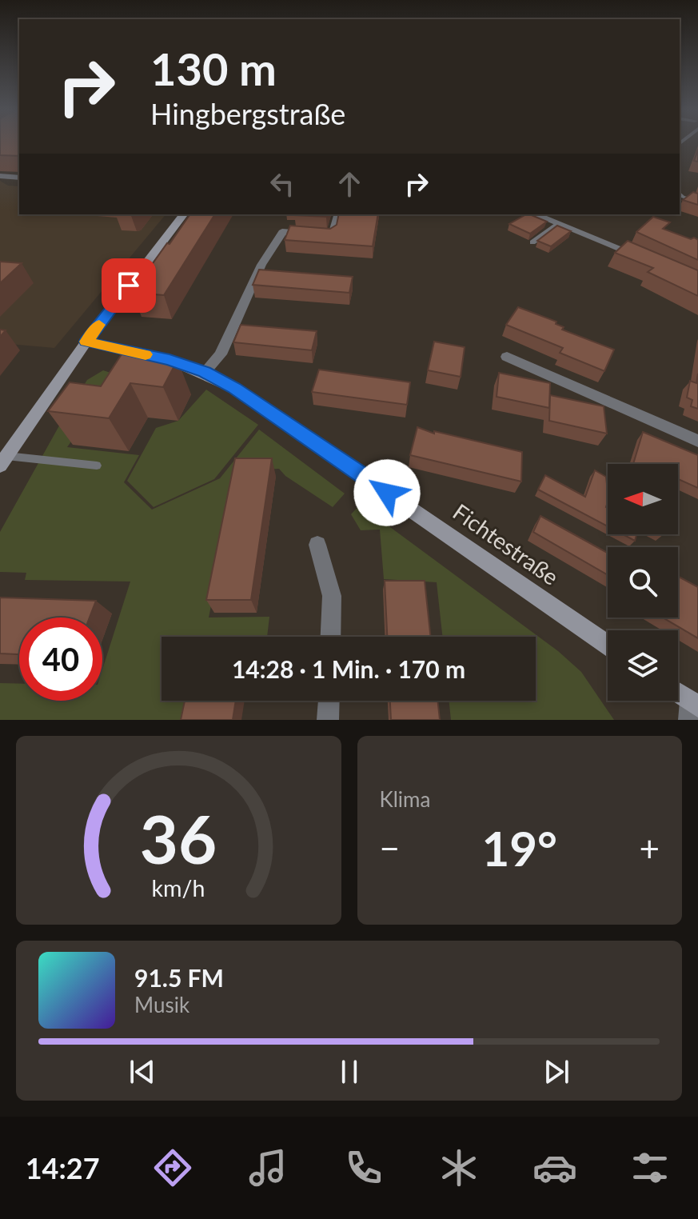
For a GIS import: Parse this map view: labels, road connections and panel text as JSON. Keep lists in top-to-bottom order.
{
  "streets": {
    "street": ["Fichtestraße"]
  },
  "north": "left",
  "page": {
    "turn": ["130 m", "Hingbergstraße"],
    "limit": "40",
    "trip": "14:28 · 1 Min. · 170 m",
    "tile": "Klima",
    "heat": ["−", "19°", "+"],
    "song": ["91.5 FM", "Musik"],
    "tabs": "14:27",
    "gauge": ["36", "km/h"]
  }
}
